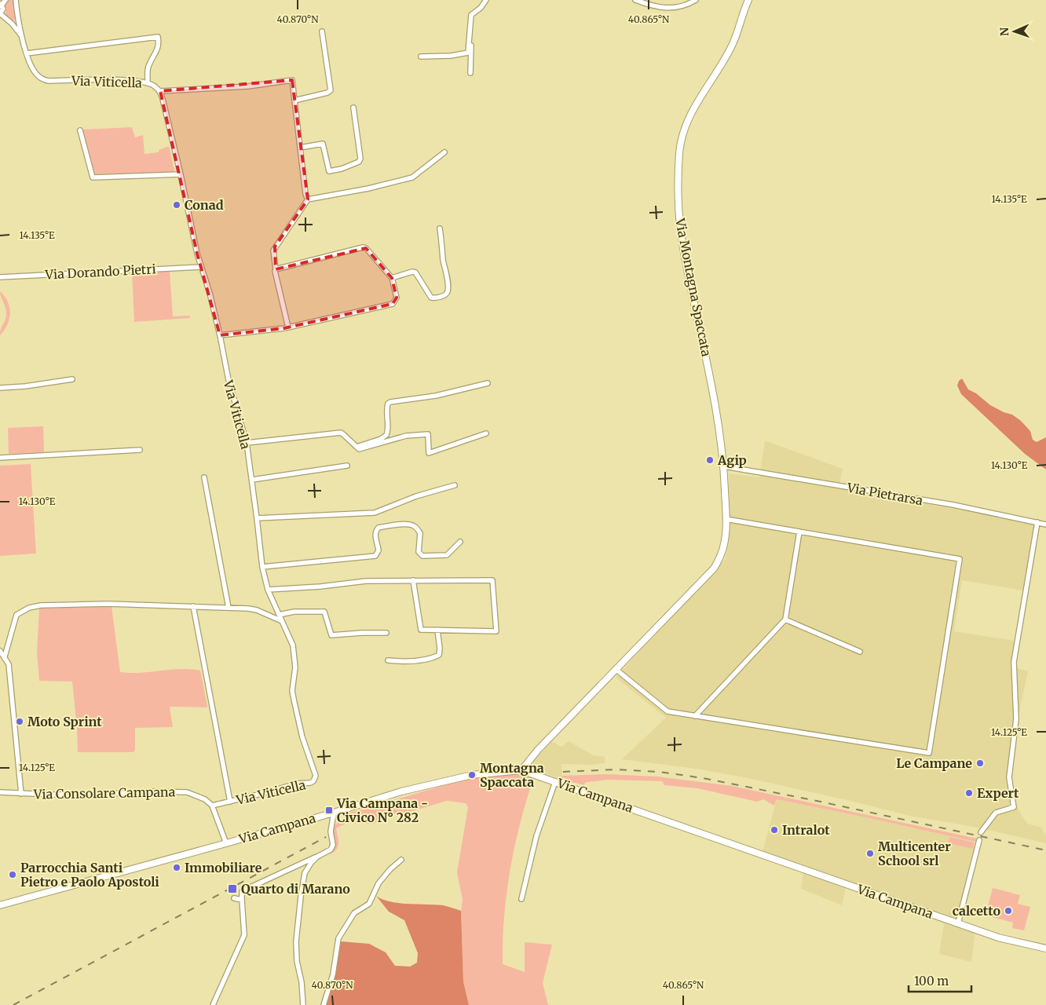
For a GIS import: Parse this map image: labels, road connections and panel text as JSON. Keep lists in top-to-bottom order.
{
  "streets": {
    "main road": ["Via Montagna Spaccata", "Via Campana"],
    "street": [
      "Via Viticella",
      "Via Dorando Pietri",
      "Via Pietrarsa",
      "Via Consolare Campana"
    ]
  },
  "crossings": [
    ["Via Viticella", "Via Dorando Pietri"],
    ["Via Viticella", "Via Consolare Campana"],
    ["Via Montagna Spaccata", "Via Pietrarsa"],
    ["Via Montagna Spaccata", "Via Campana"]
  ],
  "places": {
    "other": [
      "Conad",
      "Agip",
      "Moto Sprint",
      "Le Campane",
      "Montagna Spaccata",
      "Expert",
      "Intralot",
      "Multicenter School srl",
      "Immobiliare",
      "Parrocchia Santi Pietro e Paolo Apostoli",
      "calcetto"
    ],
    "transit": ["Via Campana - Civico N° 282", "Quarto di Marano"]
  },
  "scale_bar": "100 m",
  "north": "left",
  "coordinates": [
    "40.870°N",
    "40.865°N",
    "14.135°E",
    "14.130°E",
    "14.125°E"
  ]
}
